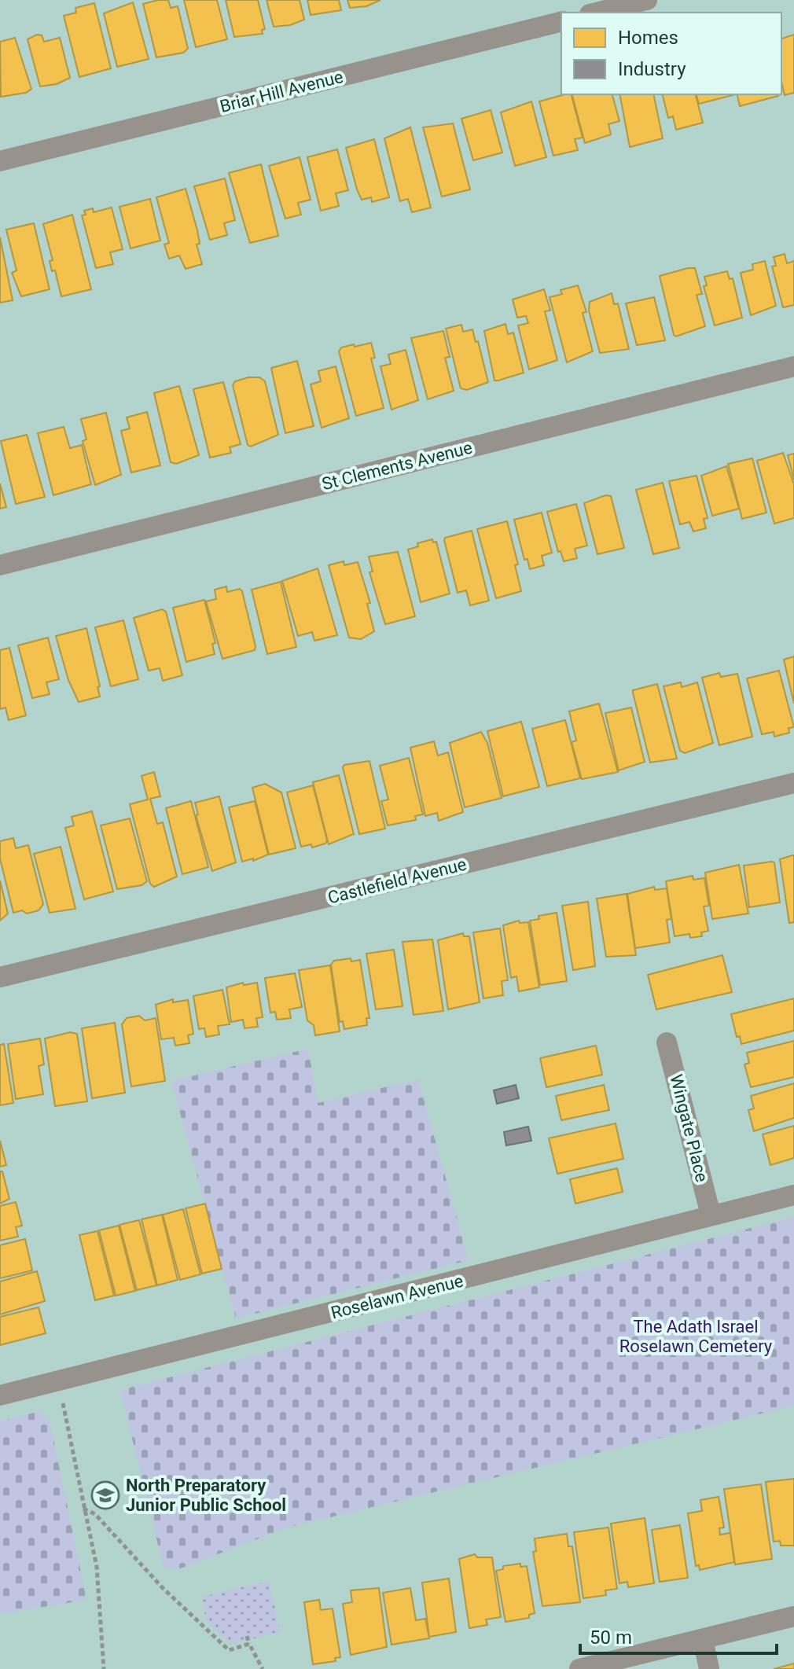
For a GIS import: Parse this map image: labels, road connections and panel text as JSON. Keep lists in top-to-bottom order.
{
  "streets": {
    "street": [
      "Briar Hill Avenue",
      "St Clements Avenue",
      "Castlefield Avenue",
      "Wingate Place",
      "Roselawn Avenue"
    ]
  },
  "crossings": [
    ["Wingate Place", "Roselawn Avenue"]
  ],
  "parks": ["The Adath Israel Roselawn Cemetery"],
  "places": {
    "school or university": ["North Preparatory Junior Public School"]
  },
  "legend": ["Homes", "Industry"],
  "scale_bar": "50 m"
}
